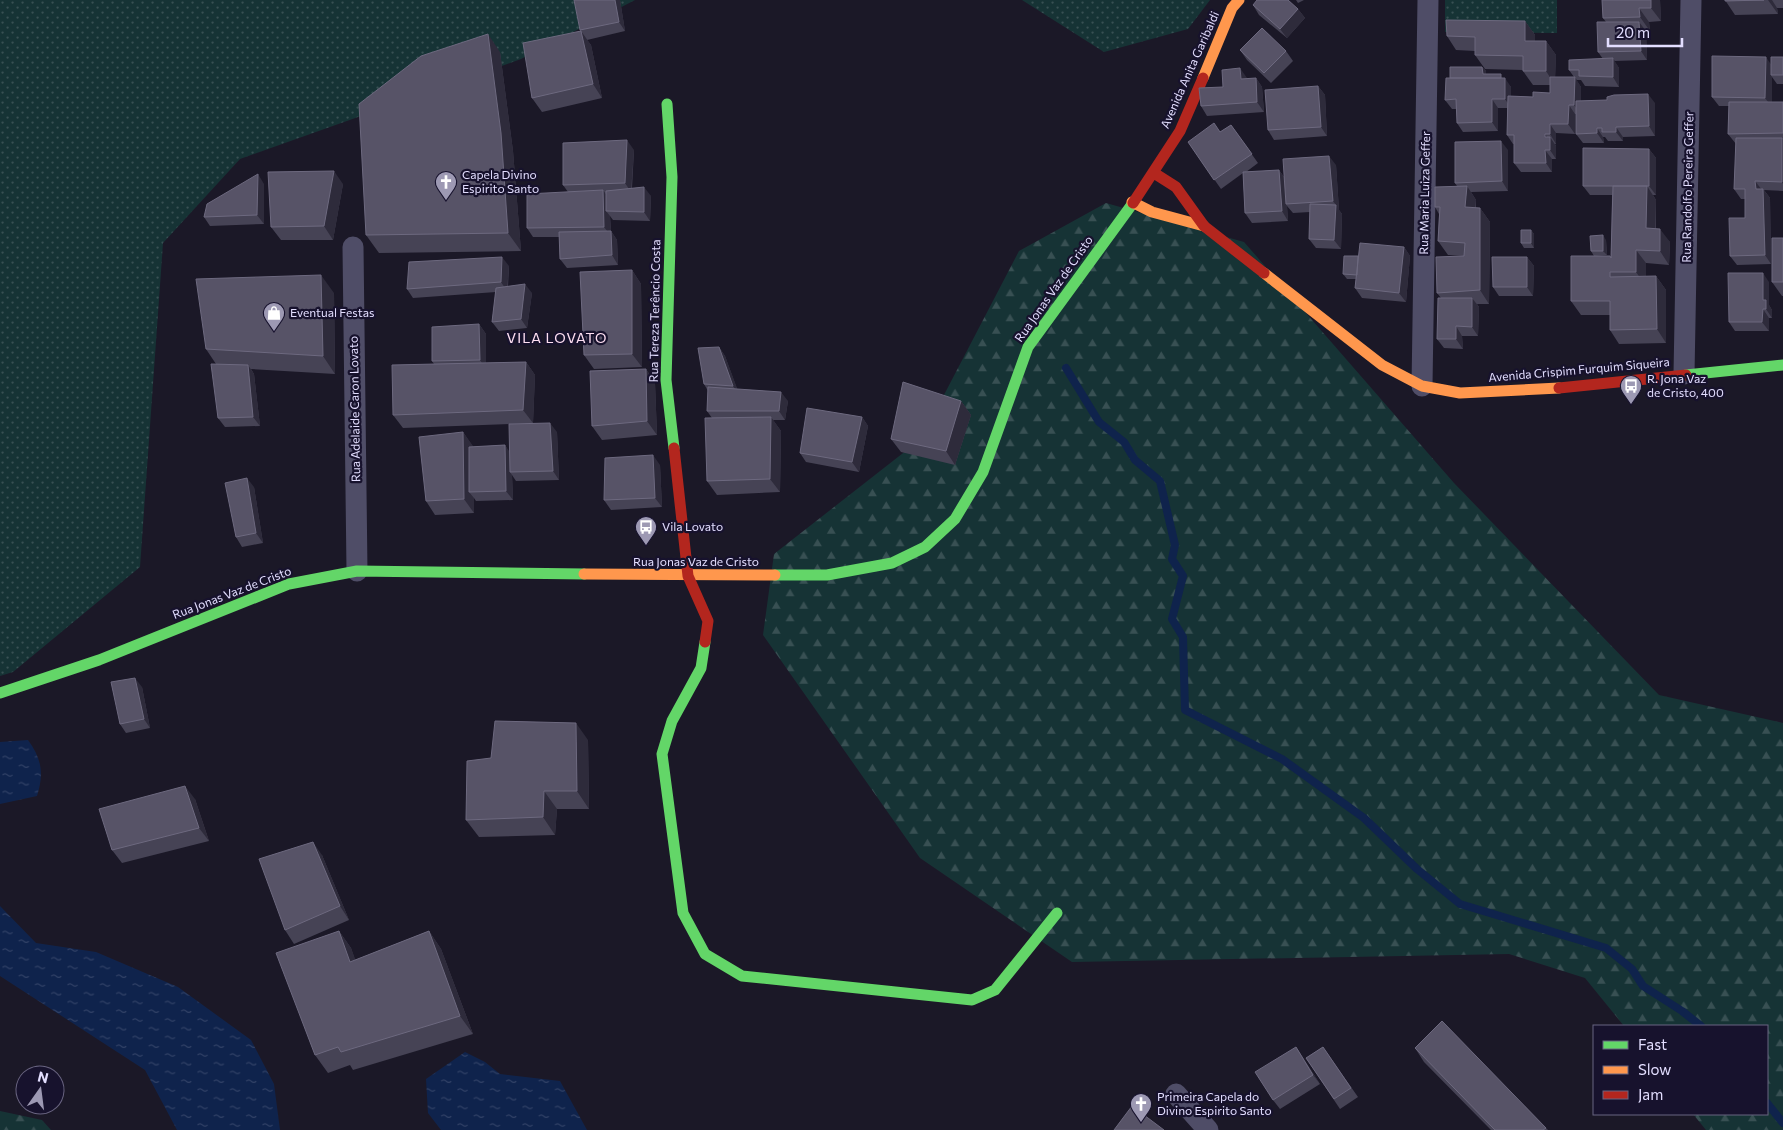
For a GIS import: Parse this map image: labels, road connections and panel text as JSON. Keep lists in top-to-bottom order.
{
  "streets": {
    "street": [
      "Avenida Anita Garibaldi",
      "Rua Randolfo Pereira Geffer",
      "Rua Maria Luiza Geffer",
      "Rua Jonas Vaz de Cristo",
      "Rua Tereza Terêncio Costa",
      "Avenida Crispim Furquim Siqueira",
      "Rua Adelaide Caron Lovato"
    ]
  },
  "crossings": [
    ["Avenida Anita Garibaldi", "Rua Jonas Vaz de Cristo"],
    ["Avenida Anita Garibaldi", "Avenida Crispim Furquim Siqueira"],
    ["Rua Randolfo Pereira Geffer", "Avenida Crispim Furquim Siqueira"],
    ["Rua Maria Luiza Geffer", "Avenida Crispim Furquim Siqueira"],
    ["Rua Jonas Vaz de Cristo", "Rua Tereza Terêncio Costa"],
    ["Rua Jonas Vaz de Cristo", "Rua Adelaide Caron Lovato"]
  ],
  "districts": ["VILA LOVATO"],
  "places": {
    "church": ["Capela Divino Espirito Santo", "Primeira Capela do Divino Espirito Santo"],
    "shop": ["Eventual Festas"],
    "bus stop": ["R. Jona Vaz de Cristo, 400", "Vila Lovato"]
  },
  "legend": ["Fast", "Slow", "Jam"],
  "scale_bar": "20 m",
  "north": "top"
}
